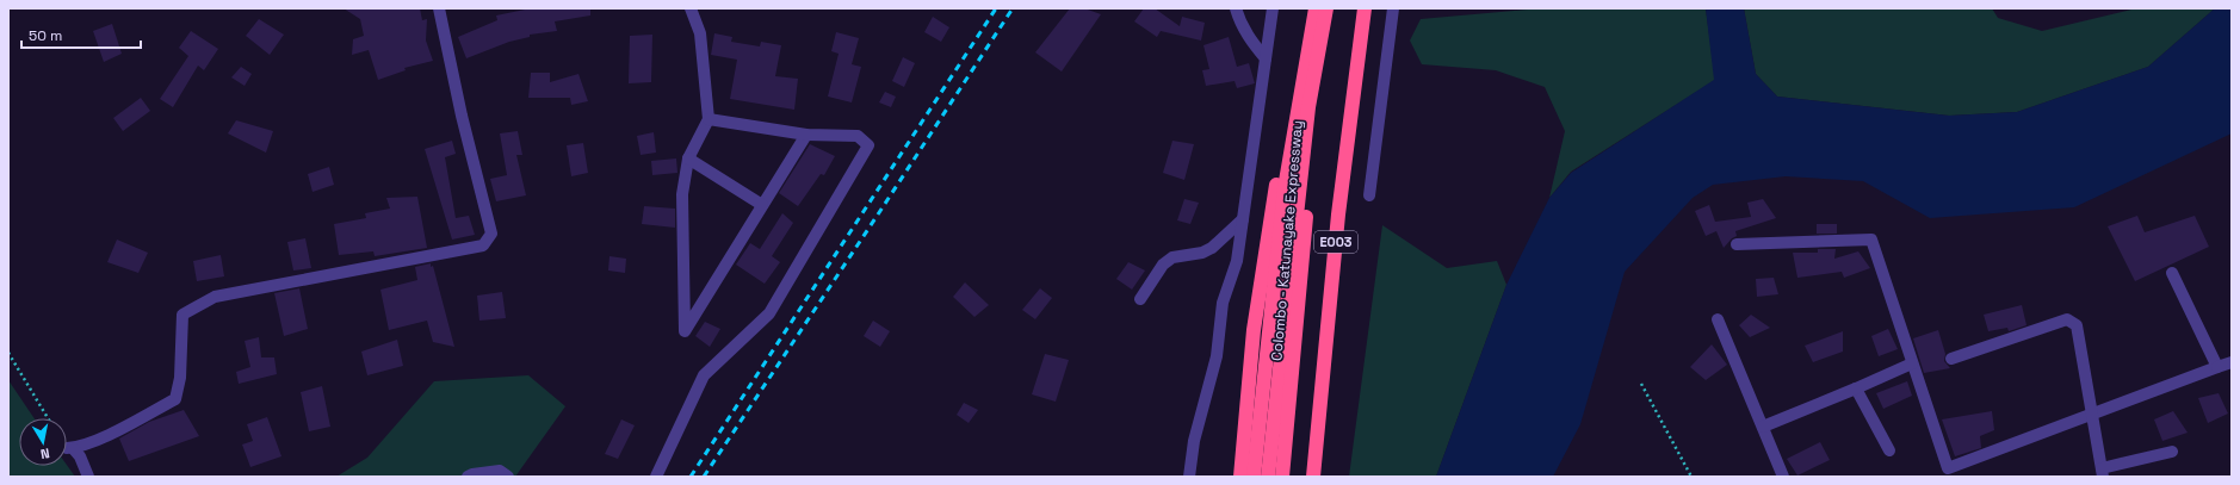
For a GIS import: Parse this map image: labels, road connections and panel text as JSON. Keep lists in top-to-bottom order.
{
  "streets": {
    "highway": ["Colombo - Katunayake Expressway", "E003"]
  },
  "scale_bar": "50 m",
  "north": "bottom"
}
